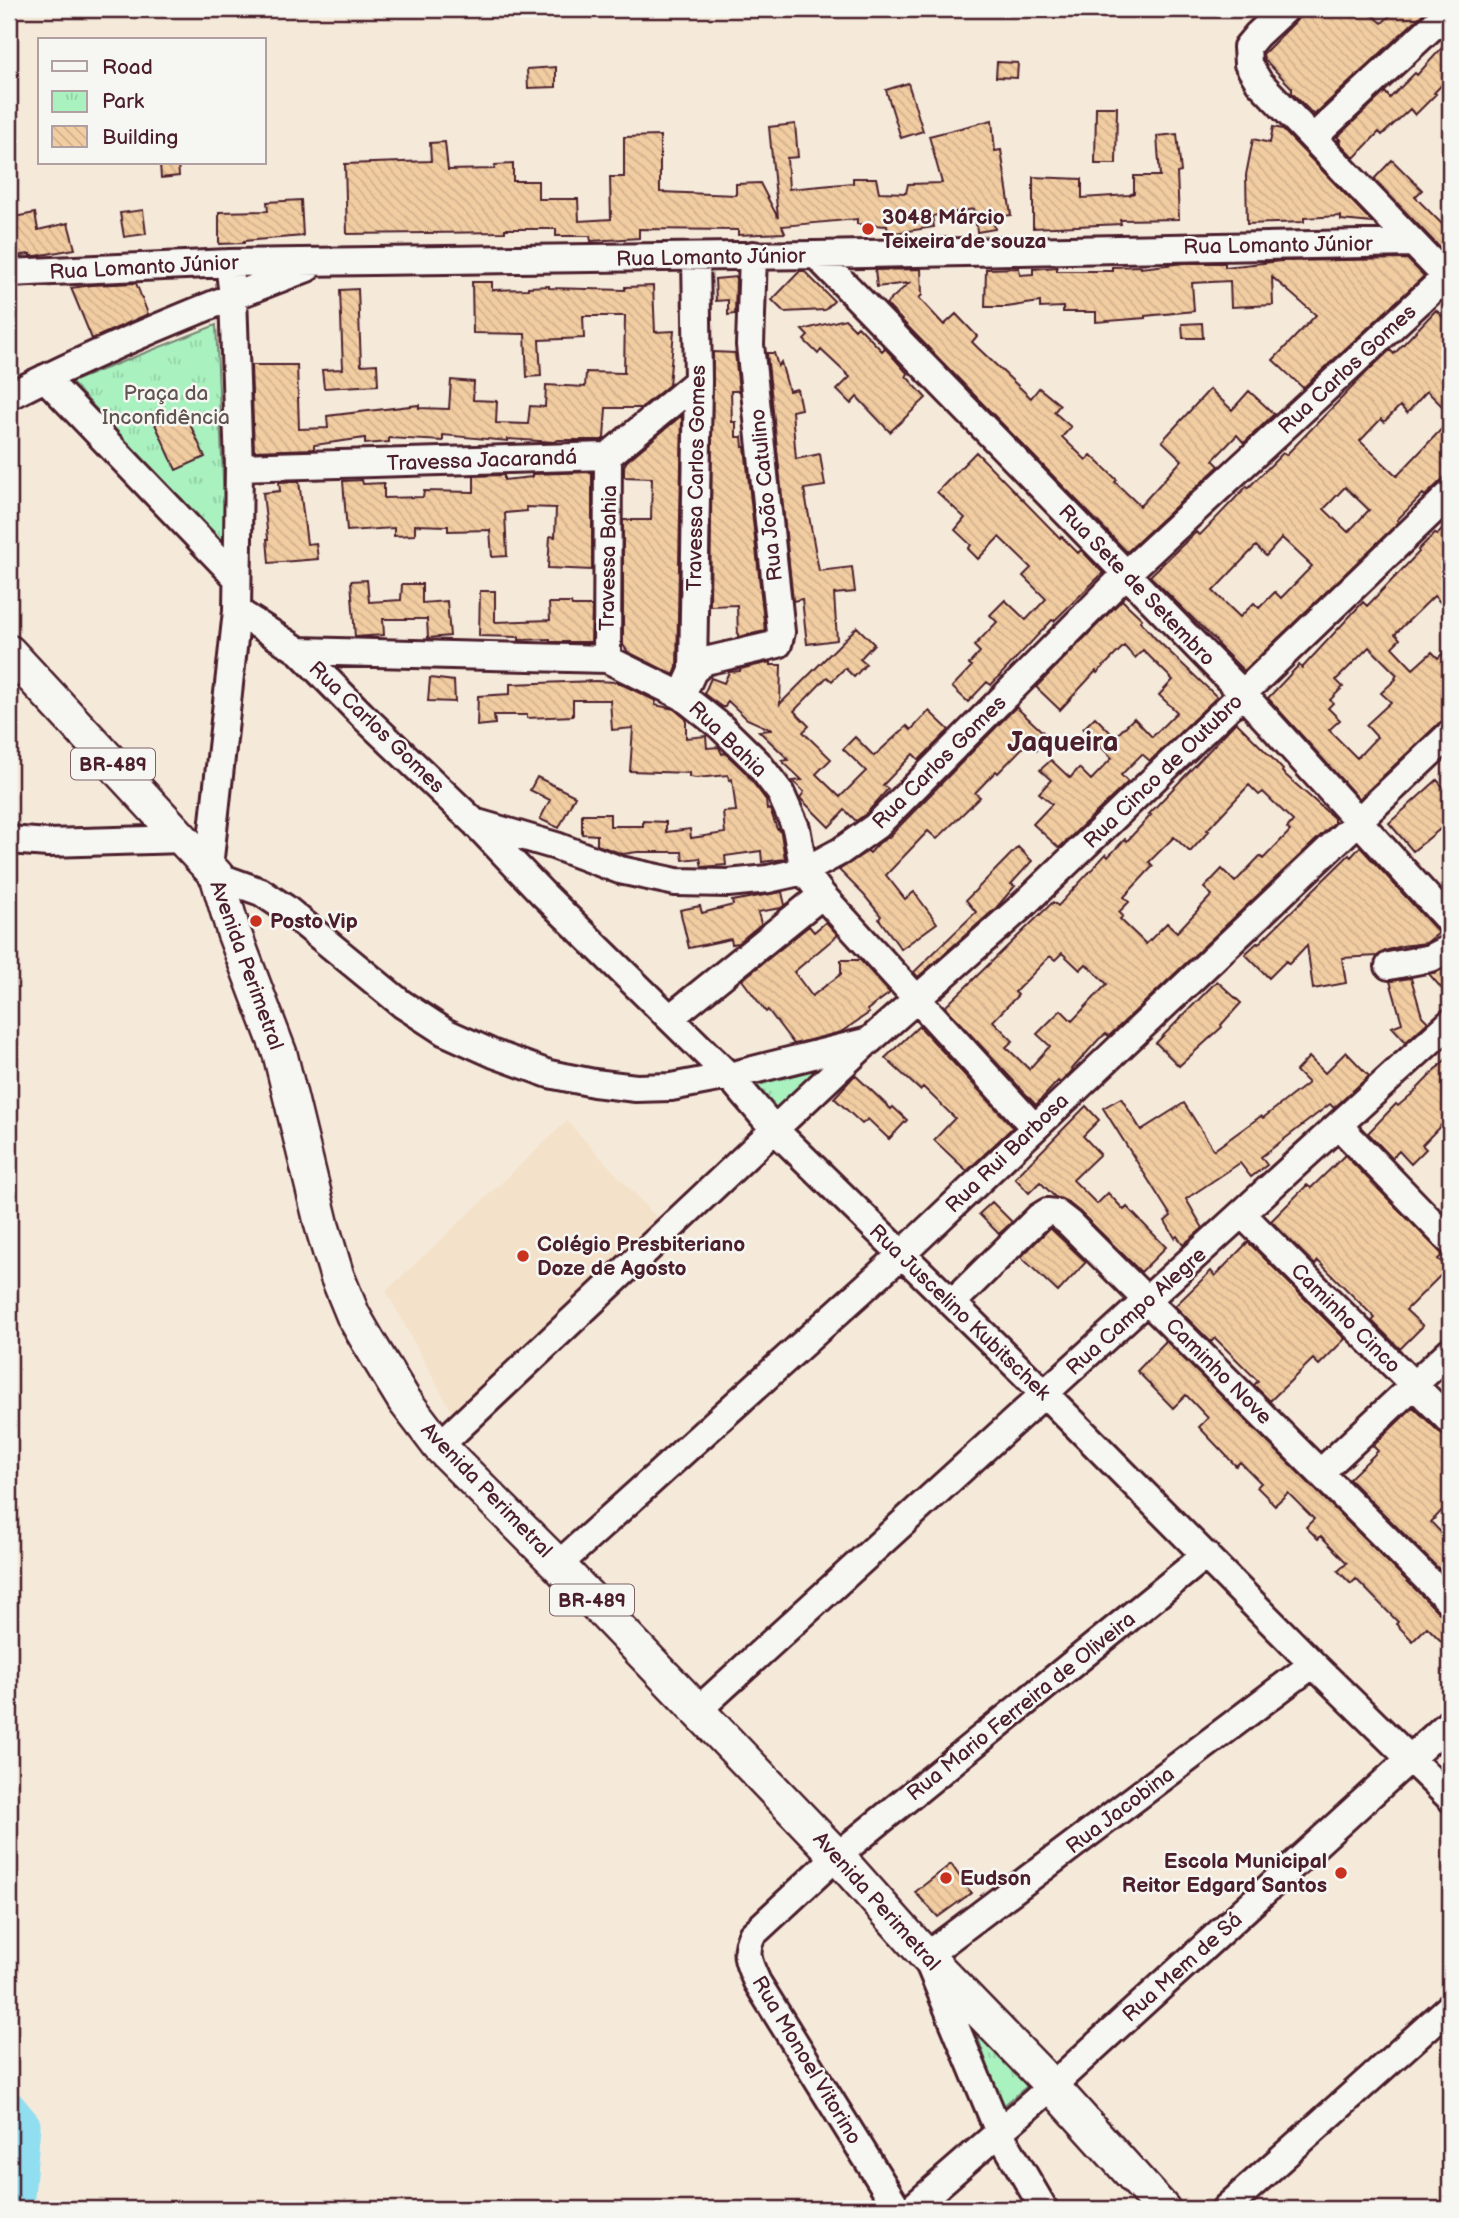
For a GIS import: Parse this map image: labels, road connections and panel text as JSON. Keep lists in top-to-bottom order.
{
  "streets": {
    "main road": ["BR-489", "Avenida Perimetral"],
    "street": [
      "Rua Lomanto Júnior",
      "Rua Carlos Gomes",
      "Travessa Jacarandá",
      "Travessa Carlos Gomes",
      "Rua João Catulino",
      "Travessa Bahia",
      "Rua Sete de Setembro",
      "Rua Bahia",
      "Rua Cinco de Outubro",
      "Rua Rui Barbosa",
      "Rua Campo Alegre",
      "Rua Juscelino Kubitschek",
      "Caminho Cinco",
      "Caminho Nove",
      "Rua Mario Ferreira de Oliveira",
      "Rua Jacobina",
      "Rua Mem de Sá",
      "Rua Monoel Vitorino"
    ]
  },
  "crossings": [
    ["Rua Lomanto Júnior", "Travessa Carlos Gomes"],
    ["Rua Lomanto Júnior", "Rua João Catulino"],
    ["Rua Lomanto Júnior", "Rua Sete de Setembro"],
    ["Rua Carlos Gomes", "Rua Sete de Setembro"],
    ["Rua Carlos Gomes", "Rua Bahia"],
    ["Rua Carlos Gomes", "Rua Juscelino Kubitschek"],
    ["Travessa Jacarandá", "Travessa Carlos Gomes"],
    ["Travessa Jacarandá", "Travessa Bahia"],
    ["Travessa Carlos Gomes", "Rua João Catulino"],
    ["Travessa Carlos Gomes", "Rua Bahia"],
    ["Travessa Bahia", "Rua Bahia"],
    ["Rua Sete de Setembro", "Rua Cinco de Outubro"],
    ["Rua Sete de Setembro", "Rua Rui Barbosa"],
    ["Rua Bahia", "Rua Cinco de Outubro"],
    ["Rua Bahia", "Rua Rui Barbosa"],
    ["Rua Cinco de Outubro", "Avenida Perimetral"],
    ["Rua Cinco de Outubro", "Rua Juscelino Kubitschek"],
    ["Avenida Perimetral", "Rua Rui Barbosa"],
    ["Avenida Perimetral", "Rua Campo Alegre"],
    ["Avenida Perimetral", "Rua Mario Ferreira de Oliveira"],
    ["Avenida Perimetral", "Rua Jacobina"],
    ["Avenida Perimetral", "Rua Mem de Sá"],
    ["Avenida Perimetral", "Rua Monoel Vitorino"],
    ["Rua Rui Barbosa", "Rua Juscelino Kubitschek"],
    ["Rua Campo Alegre", "Rua Juscelino Kubitschek"],
    ["Rua Campo Alegre", "Caminho Cinco"],
    ["Rua Campo Alegre", "Caminho Nove"],
    ["Rua Juscelino Kubitschek", "Caminho Nove"],
    ["Rua Juscelino Kubitschek", "Rua Mario Ferreira de Oliveira"],
    ["Rua Juscelino Kubitschek", "Rua Jacobina"],
    ["Rua Juscelino Kubitschek", "Rua Mem de Sá"],
    ["Rua Mario Ferreira de Oliveira", "Rua Monoel Vitorino"]
  ],
  "districts": ["Jaqueira"],
  "parks": ["Praça da Inconfidência"],
  "places": [
    "3048 Márcio Teixeira de souza",
    "Posto Vip",
    "Colégio Presbiteriano Doze de Agosto",
    "Escola Municipal Reitor Edgard Santos",
    "Eudson"
  ],
  "legend": ["Road", "Park", "Building"]
}
